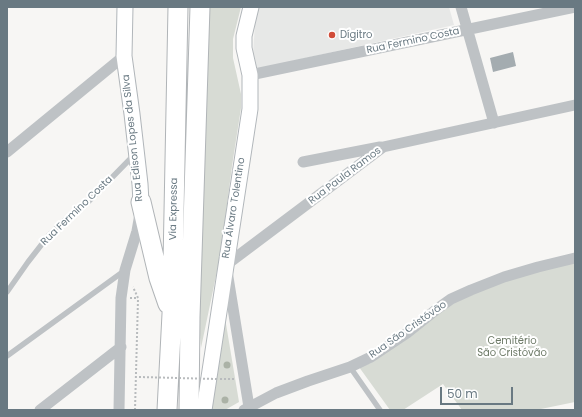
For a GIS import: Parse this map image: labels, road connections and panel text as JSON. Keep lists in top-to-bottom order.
{
  "streets": {
    "highway": ["Via Expressa"],
    "main road": ["Rua Edison Lopes da Silva", "Rua Álvaro Tolentino"],
    "street": ["Rua Fermino Costa", "Rua Paula Ramos", "Rua São Cristóvão"]
  },
  "crossings": [
    ["Rua Fermino Costa", "Rua Edison Lopes da Silva"],
    ["Rua Fermino Costa", "Rua Álvaro Tolentino"],
    ["Rua Paula Ramos", "Rua Álvaro Tolentino"]
  ],
  "parks": ["Cemitério São Cristóvão"],
  "places": ["Dígitro"],
  "scale_bar": "50 m"
}
